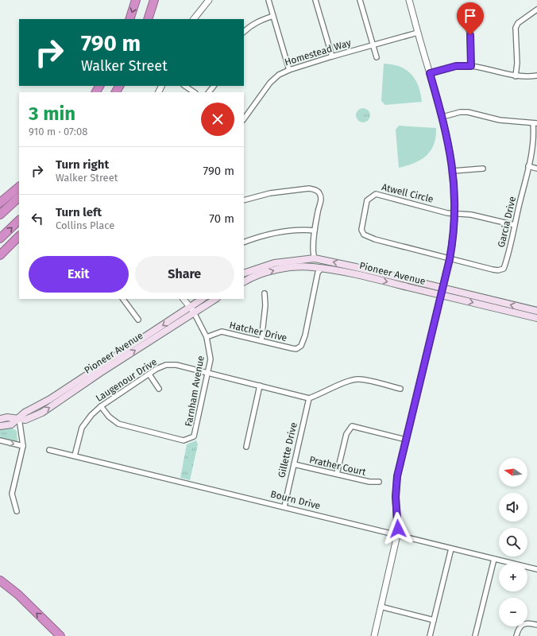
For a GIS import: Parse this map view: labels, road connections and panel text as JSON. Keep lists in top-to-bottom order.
{
  "streets": {
    "main road": ["Pioneer Avenue"],
    "street": [
      "Homestead Way",
      "Atwell Circle",
      "Garcia Drive",
      "Hatcher Drive",
      "Laugenour Drive",
      "Farnham Avenue",
      "Gillette Drive",
      "Prather Court",
      "Bourn Drive"
    ]
  },
  "crossings": [
    ["Atwell Circle", "Garcia Drive"],
    ["Pioneer Avenue", "Hatcher Drive"],
    ["Pioneer Avenue", "Farnham Avenue"],
    ["Hatcher Drive", "Farnham Avenue"],
    ["Laugenour Drive", "Farnham Avenue"],
    ["Laugenour Drive", "Gillette Drive"],
    ["Laugenour Drive", "Bourn Drive"],
    ["Gillette Drive", "Prather Court"],
    ["Gillette Drive", "Bourn Drive"]
  ],
  "north": "left",
  "page": {
    "turn": ["790 m", "Walker Street"],
    "heading": ["3 min", "910 m · 07:08"],
    "list": [
      {
        "name": "Turn right",
        "note": "Walker Street",
        "value": "790 m"
      },
      {
        "name": "Turn left",
        "note": "Collins Place",
        "value": "70 m"
      }
    ],
    "buttons": ["Exit", "Share"],
    "map_buttons": ["+", "−"]
  }
}
